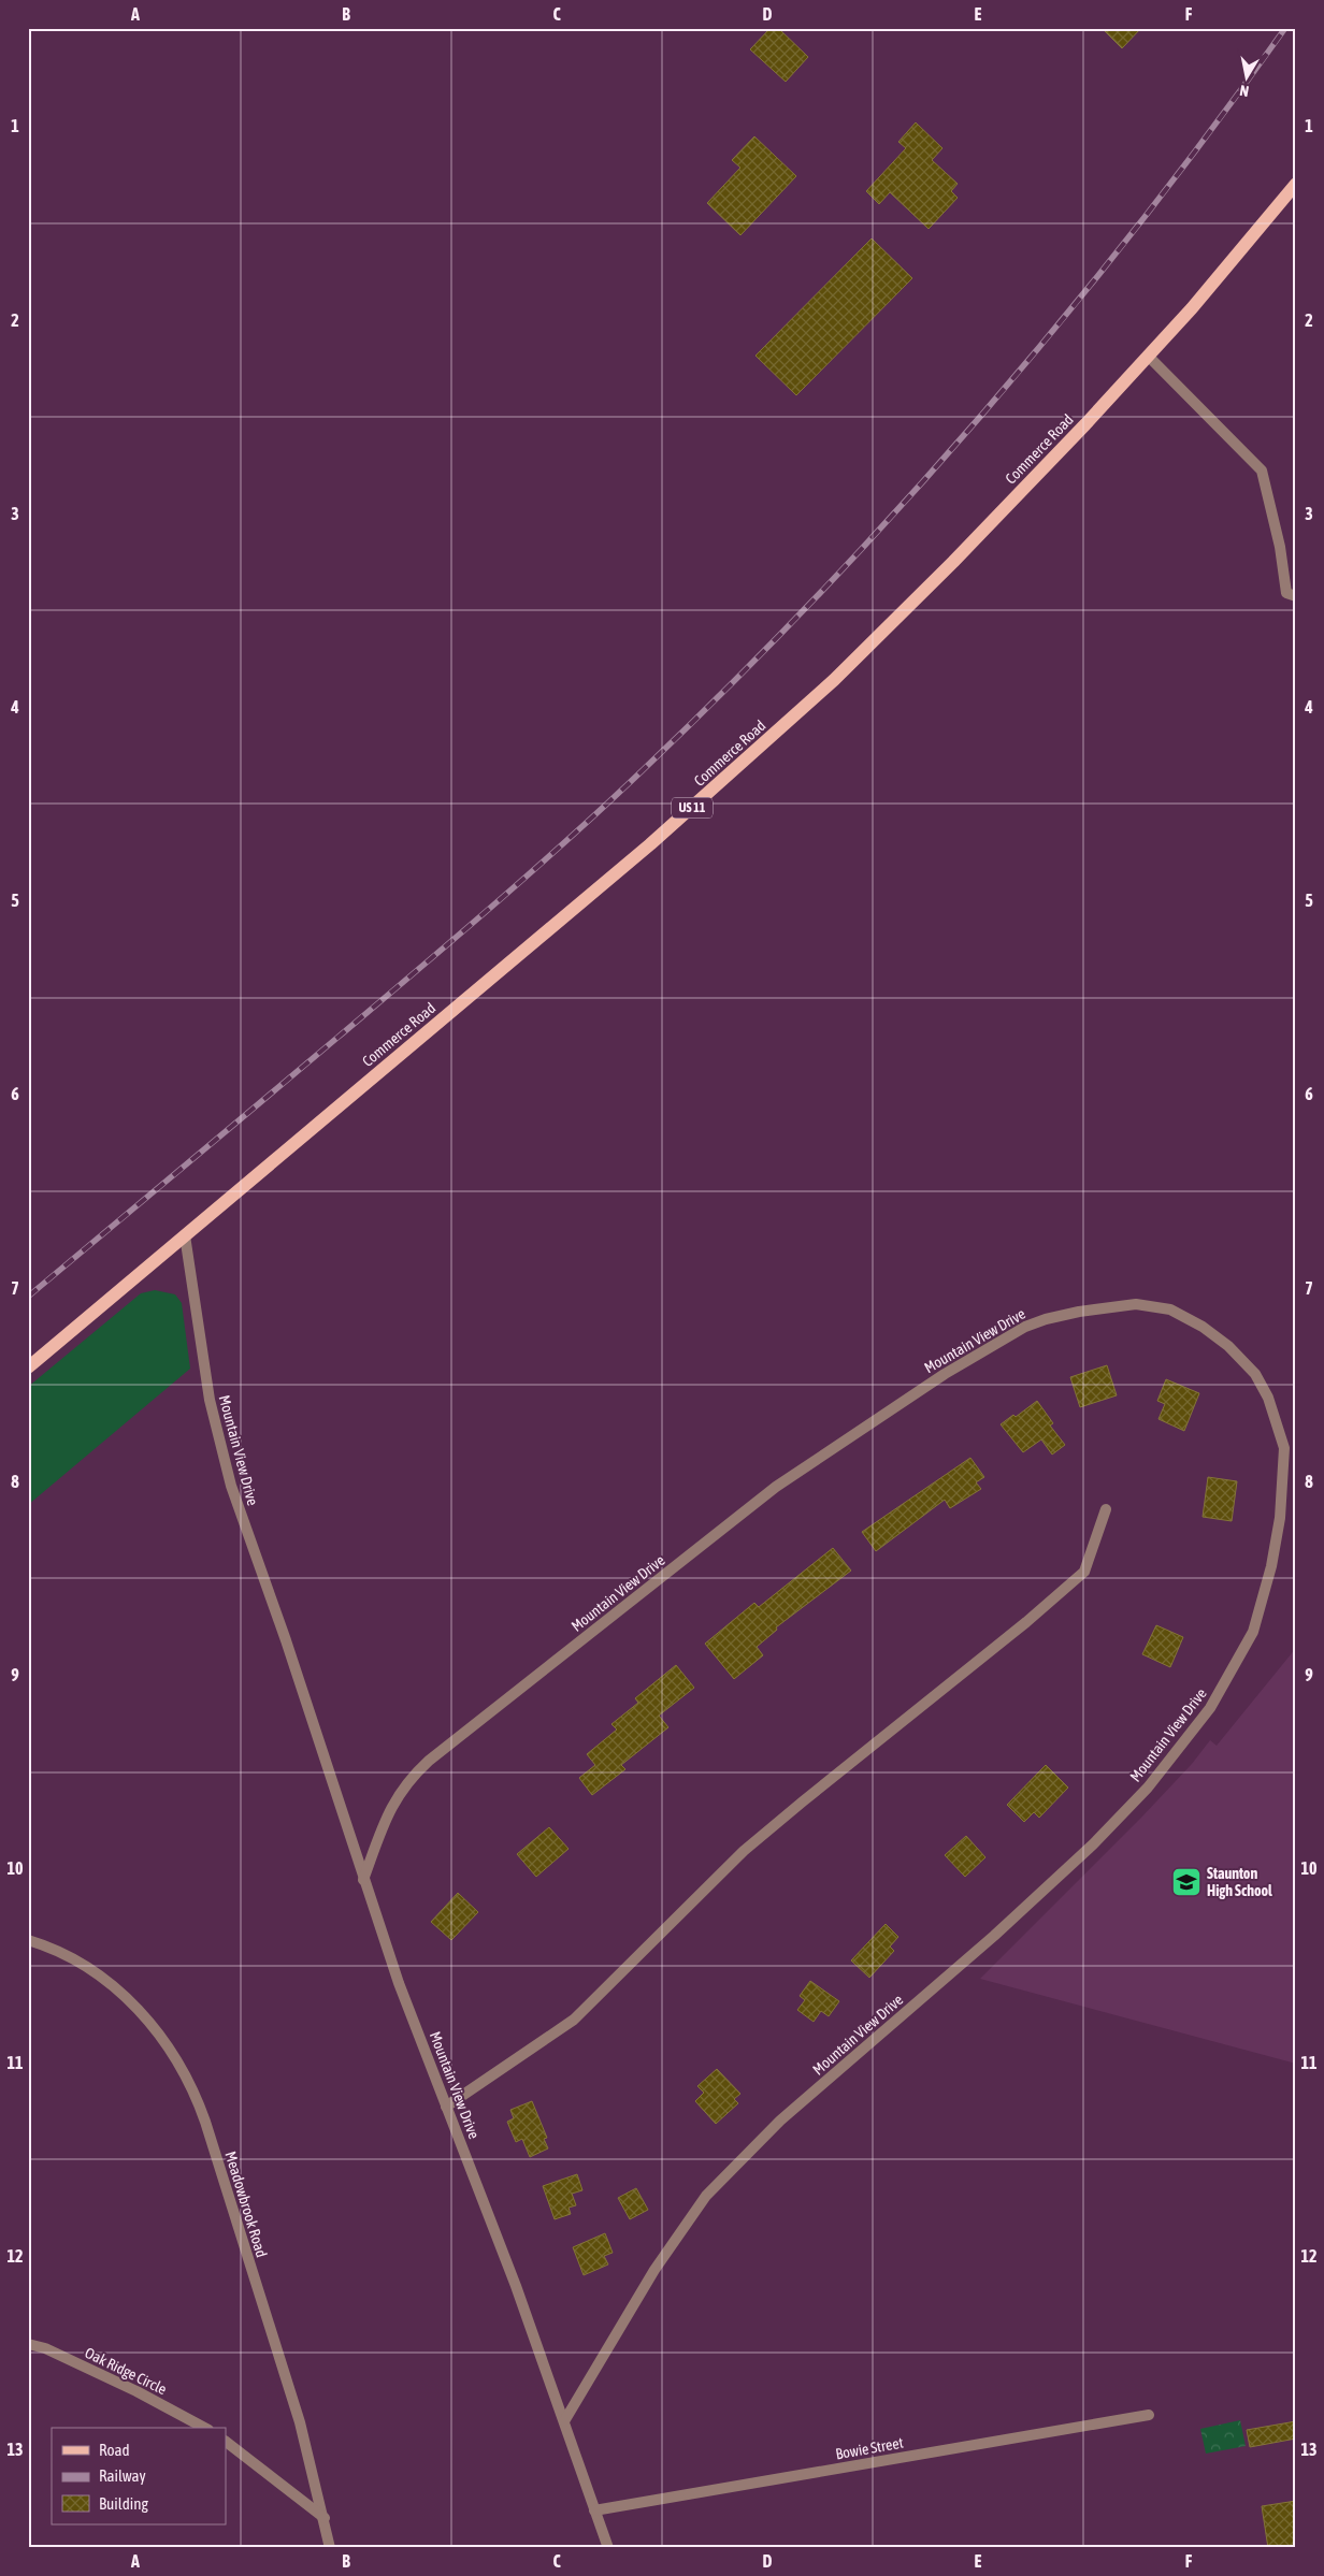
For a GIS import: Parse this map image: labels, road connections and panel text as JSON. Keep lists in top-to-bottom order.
{
  "streets": {
    "main road": ["Commerce Road", "US 11"],
    "street": [
      "Mountain View Drive",
      "Meadowbrook Road",
      "Oak Ridge Circle",
      "Bowie Street"
    ]
  },
  "crossings": [
    ["Commerce Road", "Mountain View Drive"],
    ["Mountain View Drive", "Bowie Street"]
  ],
  "places": {
    "school or university": ["Staunton High School"]
  },
  "legend": ["Road", "Railway", "Building"],
  "north": "bottom",
  "grid": {
    "columns": [
      "A",
      "B",
      "C",
      "D",
      "E",
      "F"
    ],
    "rows": [
      "1",
      "2",
      "3",
      "4",
      "5",
      "6",
      "7",
      "8",
      "9",
      "10",
      "11",
      "12",
      "13"
    ]
  }
}
